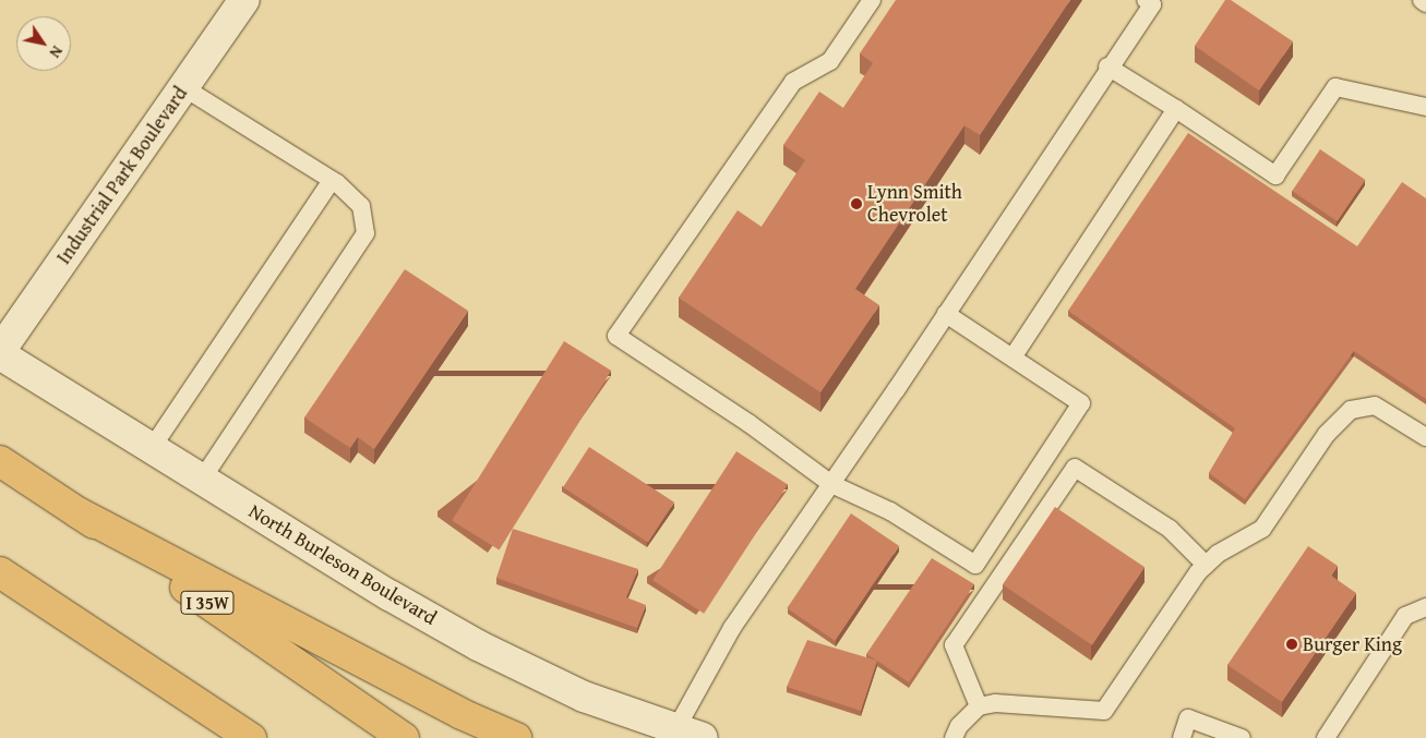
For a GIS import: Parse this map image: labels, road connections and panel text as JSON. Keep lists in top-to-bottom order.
{
  "streets": {
    "highway": ["I 35W"],
    "main road": ["Industrial Park Boulevard", "North Burleson Boulevard"]
  },
  "crossings": [
    ["Industrial Park Boulevard", "North Burleson Boulevard"]
  ],
  "places": ["Lynn Smith Chevrolet", "Burger King"],
  "north": "bottom right"
}
